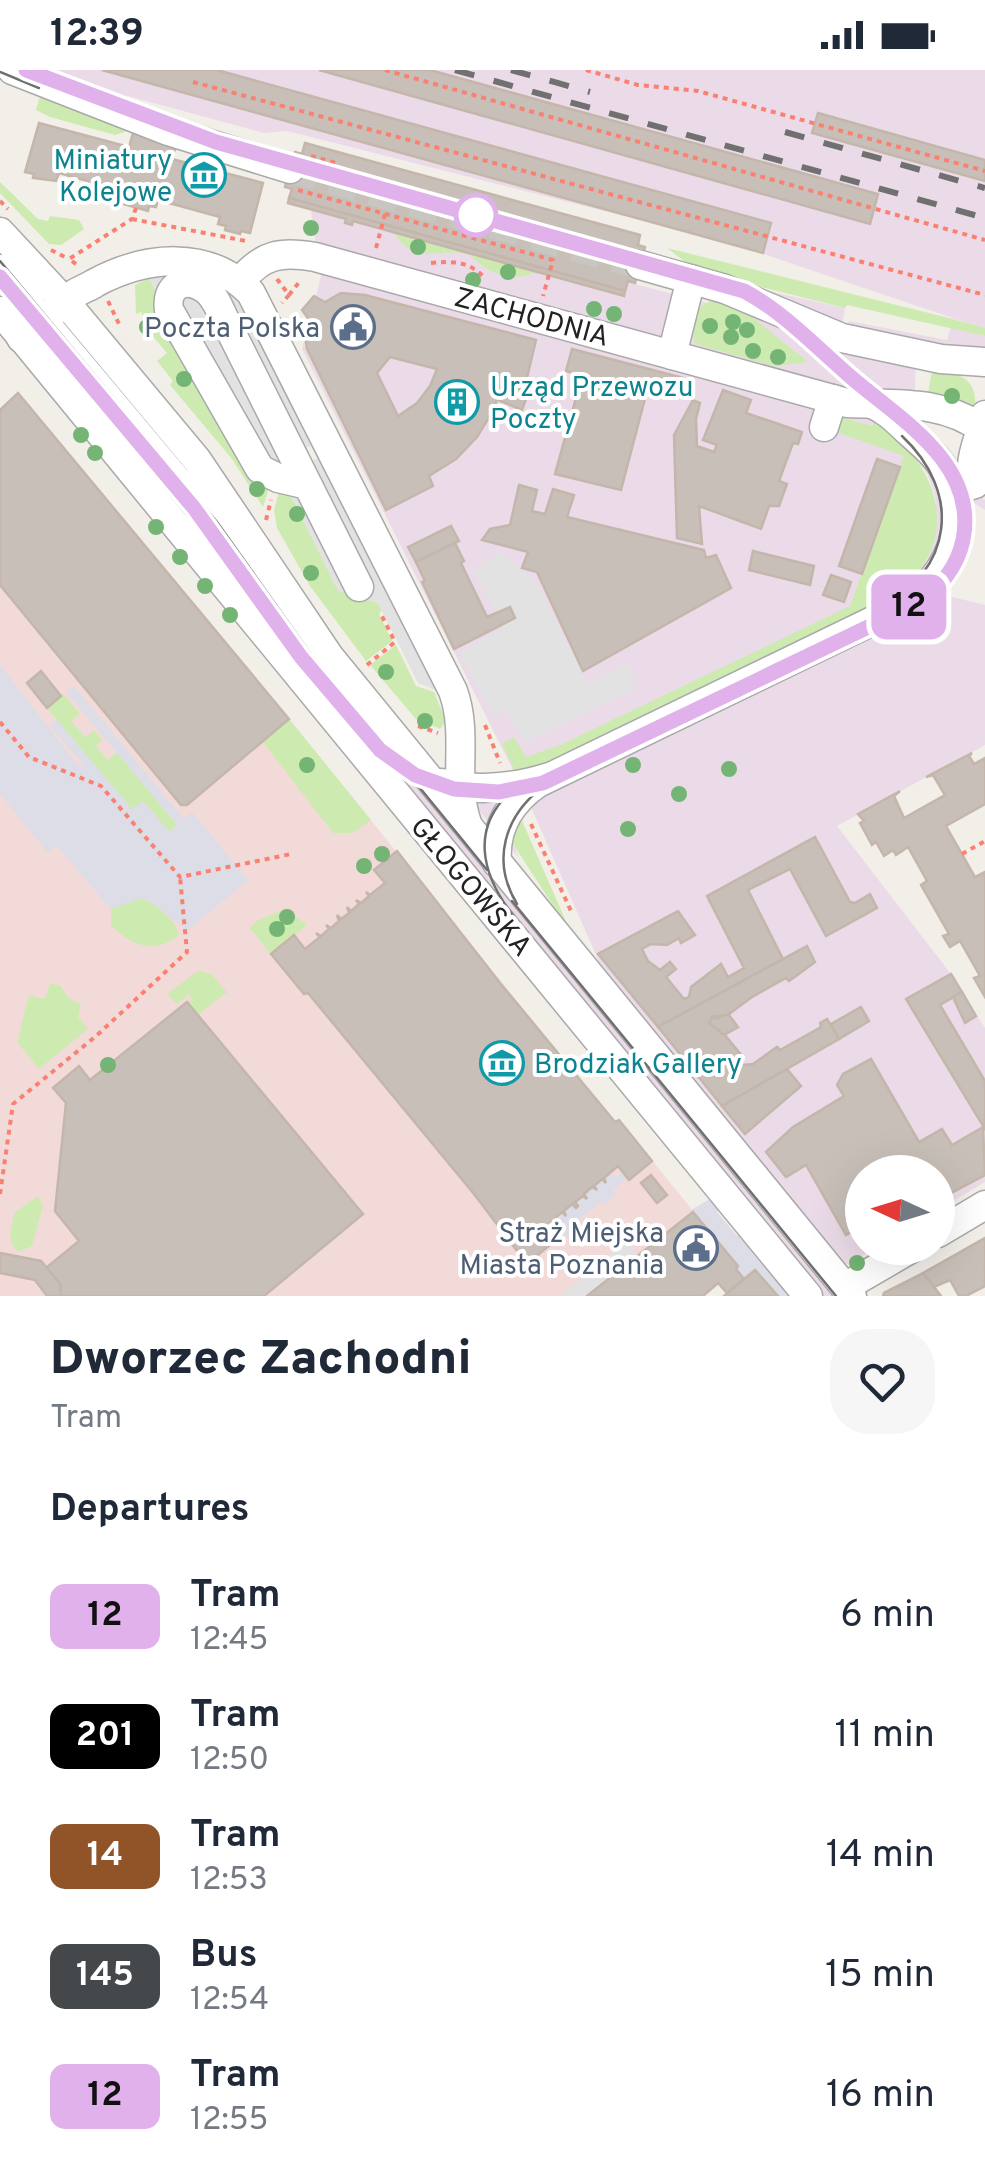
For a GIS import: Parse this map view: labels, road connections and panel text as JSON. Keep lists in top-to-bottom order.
{
  "streets": {
    "street": ["ZACHODNIA", "GŁOGOWSKA"]
  },
  "crossings": [
    ["ZACHODNIA", "GŁOGOWSKA"]
  ],
  "places": {
    "museum": ["Miniatury Kolejowe", "Brodziak Gallery"],
    "public building": ["Poczta Polska", "Straż Miejska Miasta Poznania"],
    "building": ["Urząd Przewozu Poczty"]
  },
  "lines": ["tram line 12"],
  "north": "left",
  "page": {
    "status": "12:39",
    "on_map": "12",
    "heading": [
      ["Dworzec Zachodni", "Tram"],
      "Departures"
    ],
    "list": [
      {
        "mark": "12",
        "name": "Tram",
        "note": "12:45",
        "value": "6 min"
      },
      {
        "mark": "201",
        "name": "Tram",
        "note": "12:50",
        "value": "11 min"
      },
      {
        "mark": "14",
        "name": "Tram",
        "note": "12:53",
        "value": "14 min"
      },
      {
        "mark": "145",
        "name": "Bus",
        "note": "12:54",
        "value": "15 min"
      },
      {
        "mark": "12",
        "name": "Tram",
        "note": "12:55",
        "value": "16 min"
      }
    ]
  }
}
